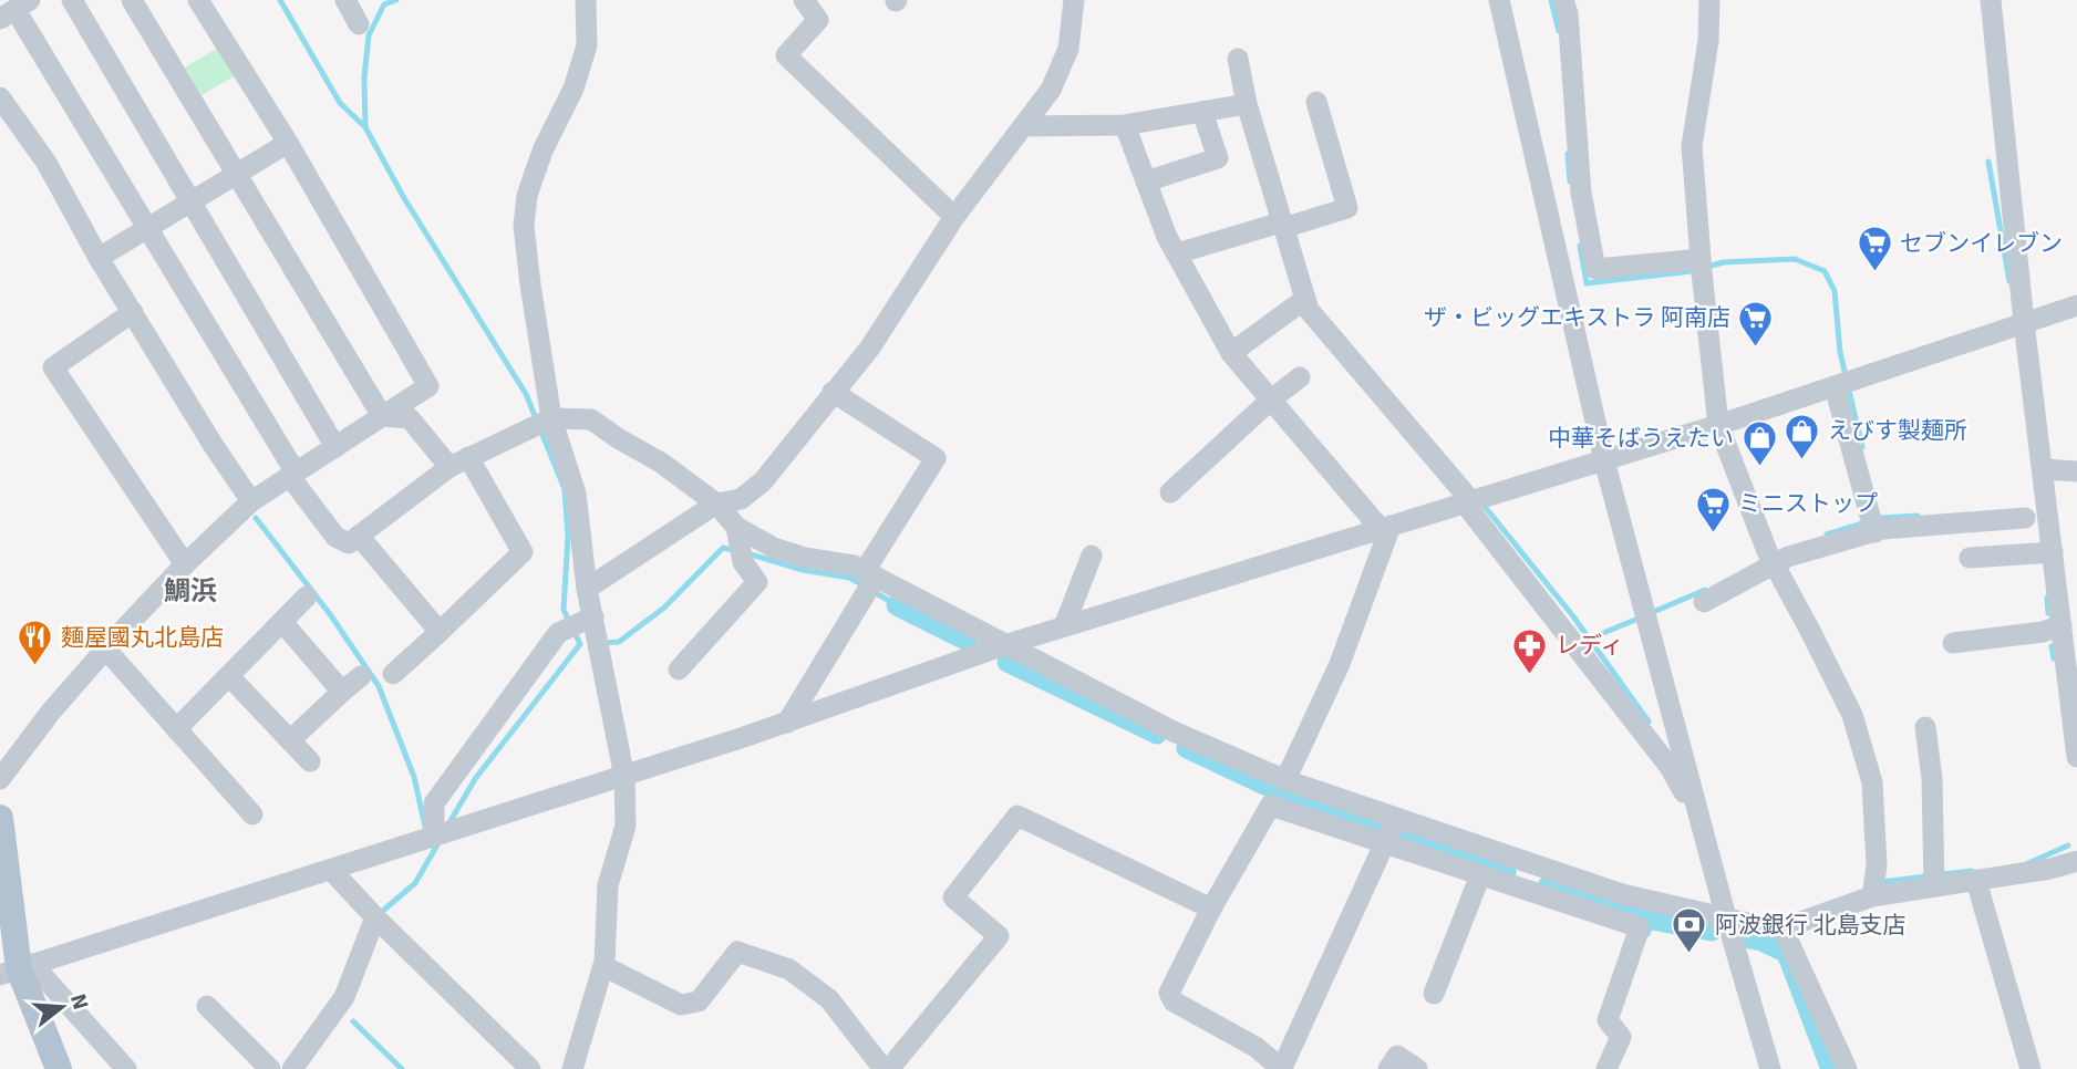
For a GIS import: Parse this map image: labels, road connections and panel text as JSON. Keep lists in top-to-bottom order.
{
  "districts": ["鯛浜"],
  "places": {
    "supermarket": ["セブンイレブン", "ザ・ビッグエキストラ 阿南店", "ミニストップ"],
    "shop": ["えびす製麺所", "中華そばうえたい"],
    "restaurant": ["麵屋國丸北島店"],
    "pharmacy": ["レディ"],
    "bank": ["阿波銀行 北島支店"]
  },
  "north": "right"
}
